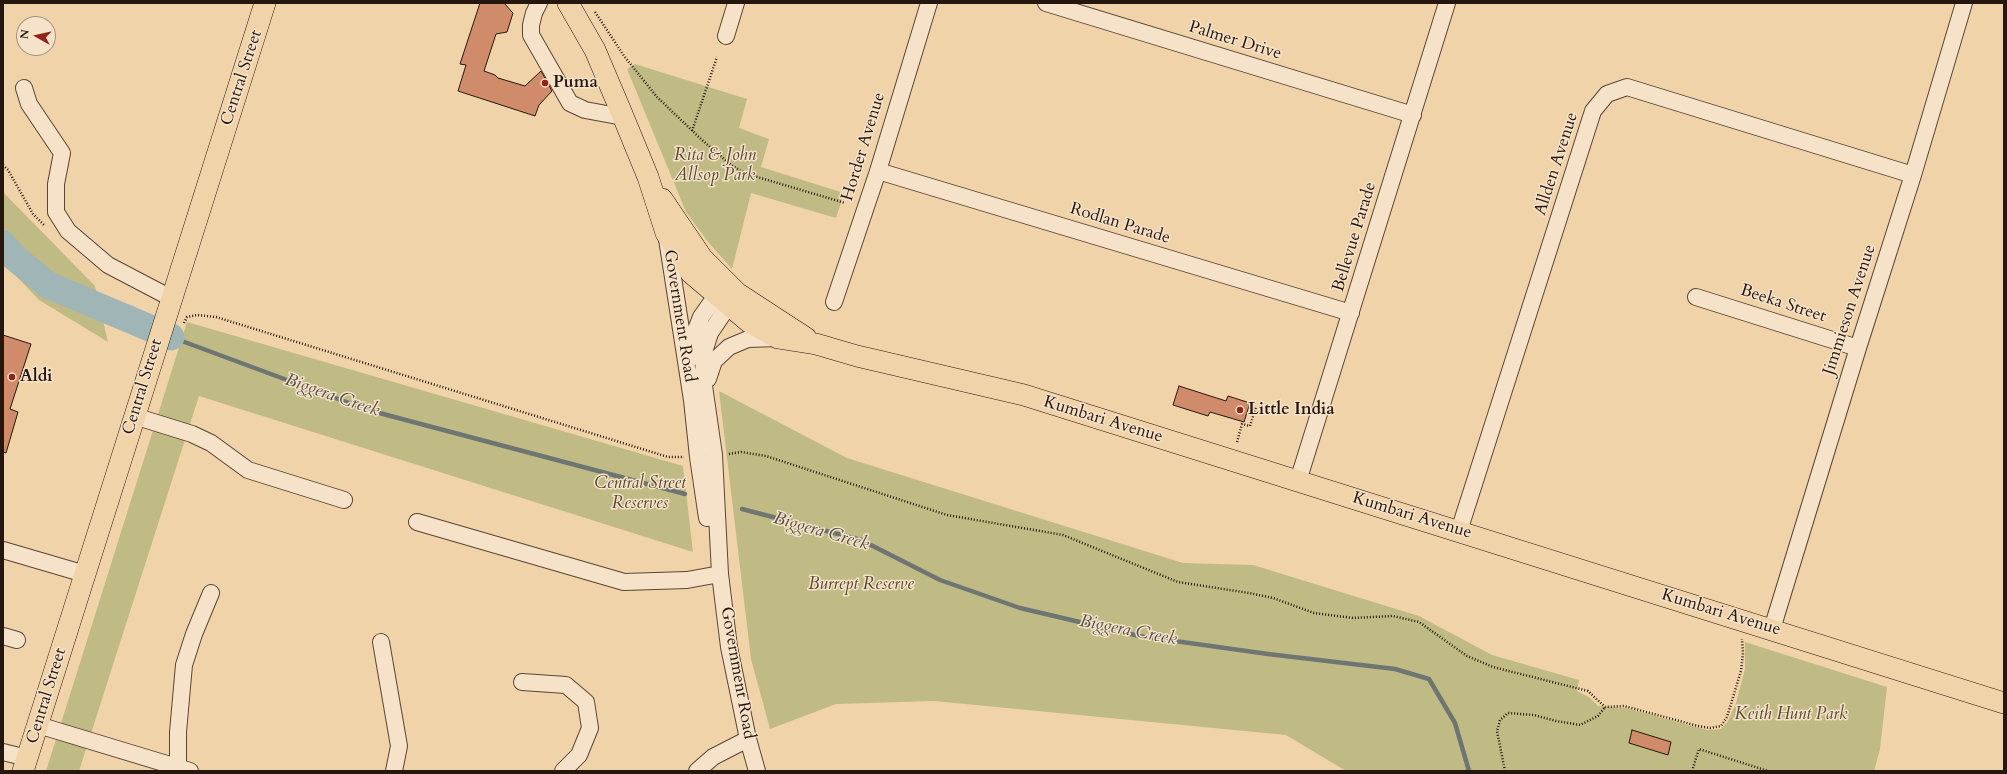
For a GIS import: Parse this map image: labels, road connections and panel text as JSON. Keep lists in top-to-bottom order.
{
  "streets": {
    "main road": ["Central Street", "Government Road", "Kumbari Avenue"],
    "street": [
      "Palmer Drive",
      "Horder Avenue",
      "Allden Avenue",
      "Rodlan Parade",
      "Bellevue Parade",
      "Beeka Street",
      "Jimmieson Avenue"
    ]
  },
  "crossings": [
    ["Palmer Drive", "Bellevue Parade"],
    ["Horder Avenue", "Rodlan Parade"],
    ["Allden Avenue", "Jimmieson Avenue"],
    ["Allden Avenue", "Kumbari Avenue"],
    ["Rodlan Parade", "Bellevue Parade"],
    ["Bellevue Parade", "Kumbari Avenue"],
    ["Beeka Street", "Jimmieson Avenue"],
    ["Jimmieson Avenue", "Kumbari Avenue"],
    ["Government Road", "Kumbari Avenue"]
  ],
  "water": ["Biggera Creek"],
  "parks": [
    "Rita & John Allsop Park",
    "Central Street Reserves",
    "Burrept Reserve",
    "Keith Hunt Park"
  ],
  "places": ["Puma", "Aldi", "Little India"],
  "north": "left"
}
